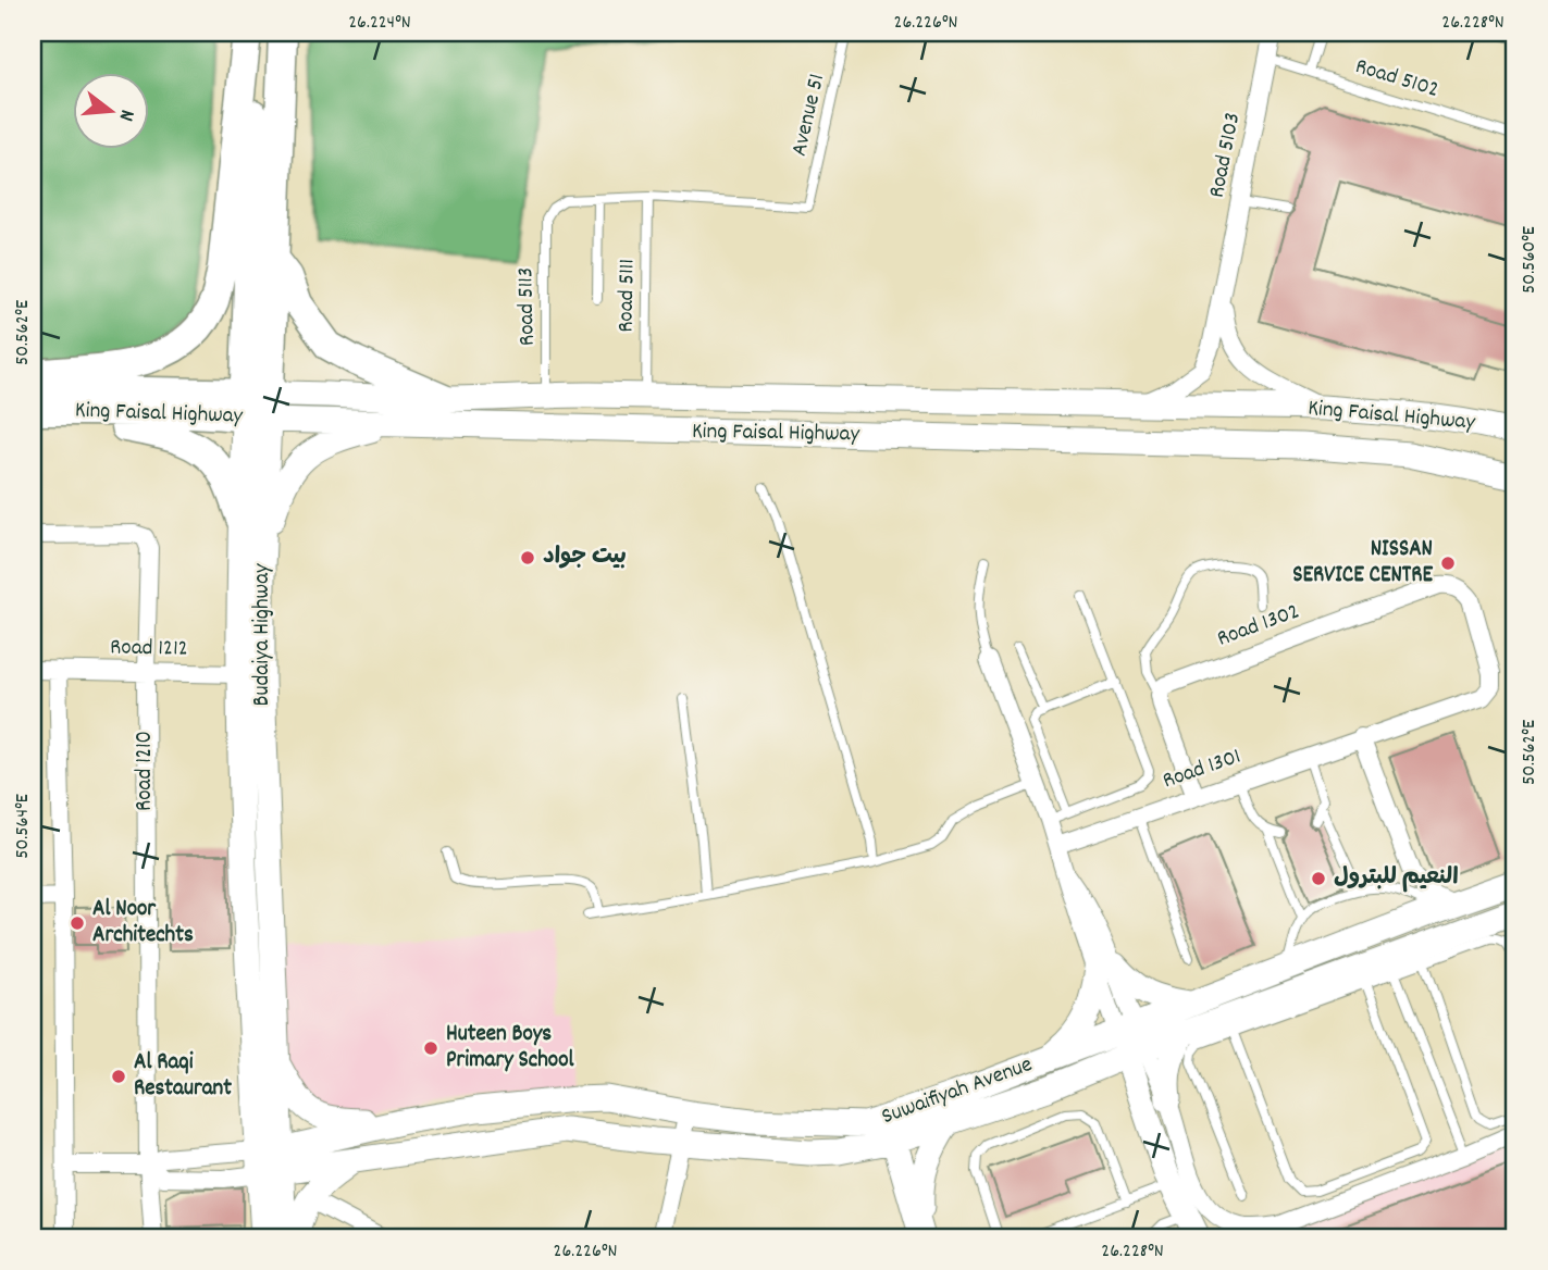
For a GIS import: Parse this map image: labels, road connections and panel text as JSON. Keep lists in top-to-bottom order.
{
  "streets": {
    "main road": ["King Faisal Highway", "Budaiya Highway"],
    "street": [
      "Road 5103",
      "Road 1302",
      "Road 1212",
      "Road 1301",
      "Road 1210",
      "Suwaifiyah Avenue"
    ],
    "lane": [
      "Road 5102",
      "Avenue 51",
      "Road 5111",
      "Road 5113"
    ]
  },
  "crossings": [
    ["Road 5102", "Road 5103"],
    ["Avenue 51", "Road 5111"],
    ["Road 5103", "King Faisal Highway"],
    ["Road 5111", "King Faisal Highway"],
    ["Road 5113", "King Faisal Highway"],
    ["King Faisal Highway", "Budaiya Highway"],
    ["Road 1302", "Road 1301"],
    ["Budaiya Highway", "Road 1212"],
    ["Budaiya Highway", "Suwaifiyah Avenue"],
    ["Road 1212", "Road 1210"]
  ],
  "places": [
    "بيت جواد",
    "NISSAN SERVICE CENTRE",
    "النعيم للبترول",
    "Al Noor Architechts",
    "Huteen Boys Primary School",
    "Al Raqi Restaurant"
  ],
  "north": "right",
  "coordinates": [
    "26.224°N",
    "26.226°N",
    "26.228°N",
    "50.560°E",
    "50.562°E",
    "50.564°E"
  ]
}
